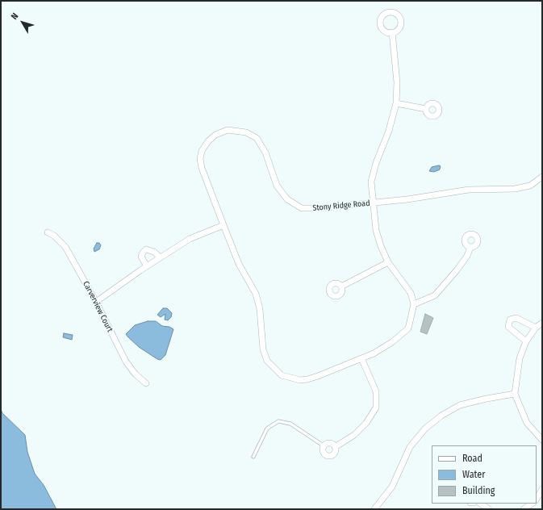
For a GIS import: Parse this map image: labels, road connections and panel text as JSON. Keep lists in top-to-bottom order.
{
  "streets": {
    "street": ["Stony Ridge Road", "Carverview Court"]
  },
  "legend": ["Road", "Water", "Building"],
  "north": "top left"
}
